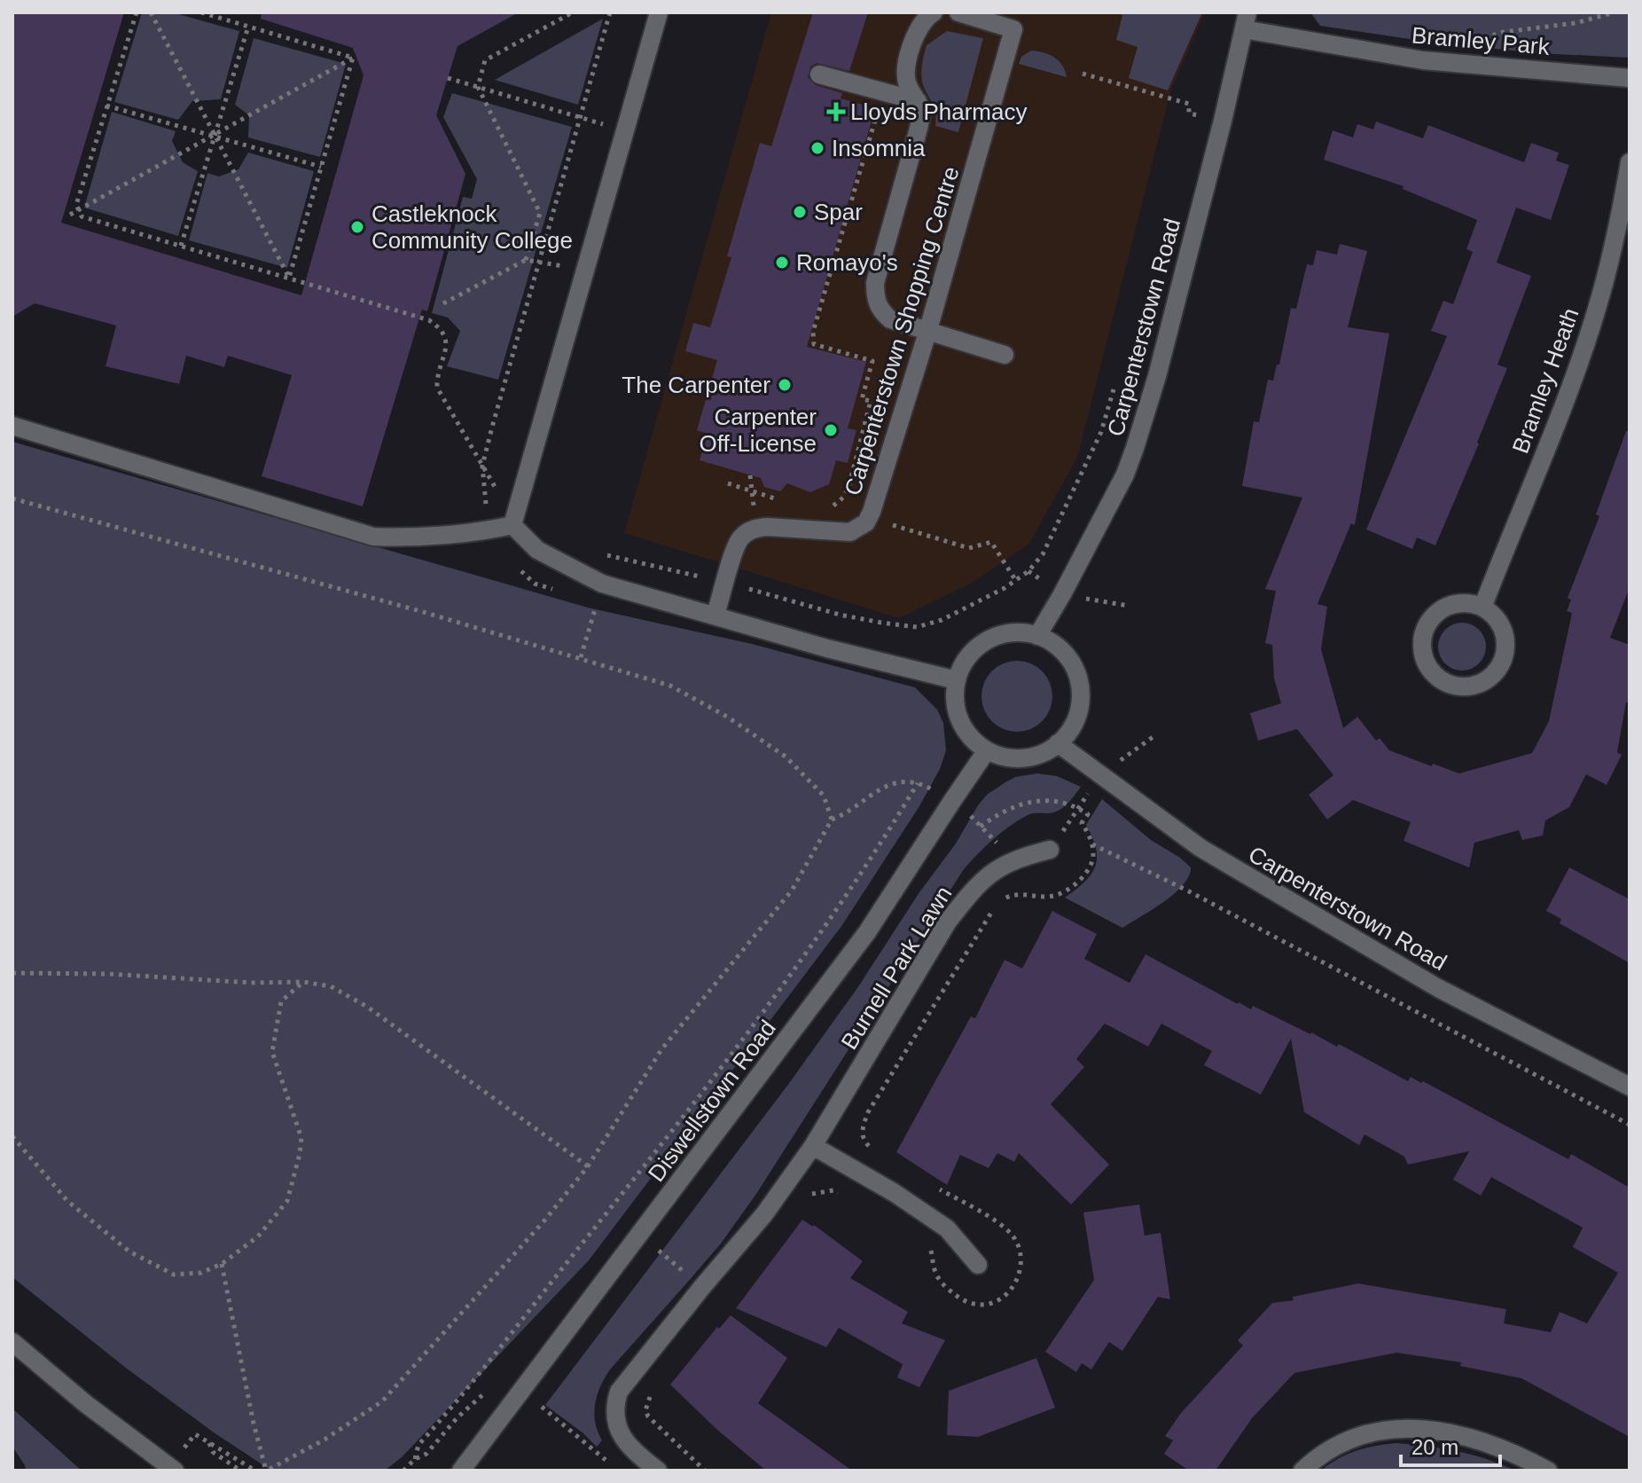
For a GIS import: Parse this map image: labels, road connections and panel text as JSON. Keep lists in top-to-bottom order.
{
  "streets": {
    "street": [
      "Bramley Park",
      "Carpenterstown Road",
      "Carpenterstown Shopping Centre",
      "Bramley Heath",
      "Burnell Park Lawn",
      "Diswellstown Road"
    ]
  },
  "crossings": [
    ["Bramley Park", "Carpenterstown Road"],
    ["Carpenterstown Road", "Diswellstown Road"]
  ],
  "places": {
    "health": ["Lloyds Pharmacy"],
    "other": [
      "Insomnia",
      "Spar",
      "Castleknock Community College",
      "Romayo's",
      "The Carpenter",
      "Carpenter Off-License"
    ]
  },
  "scale_bar": "20 m"
}
